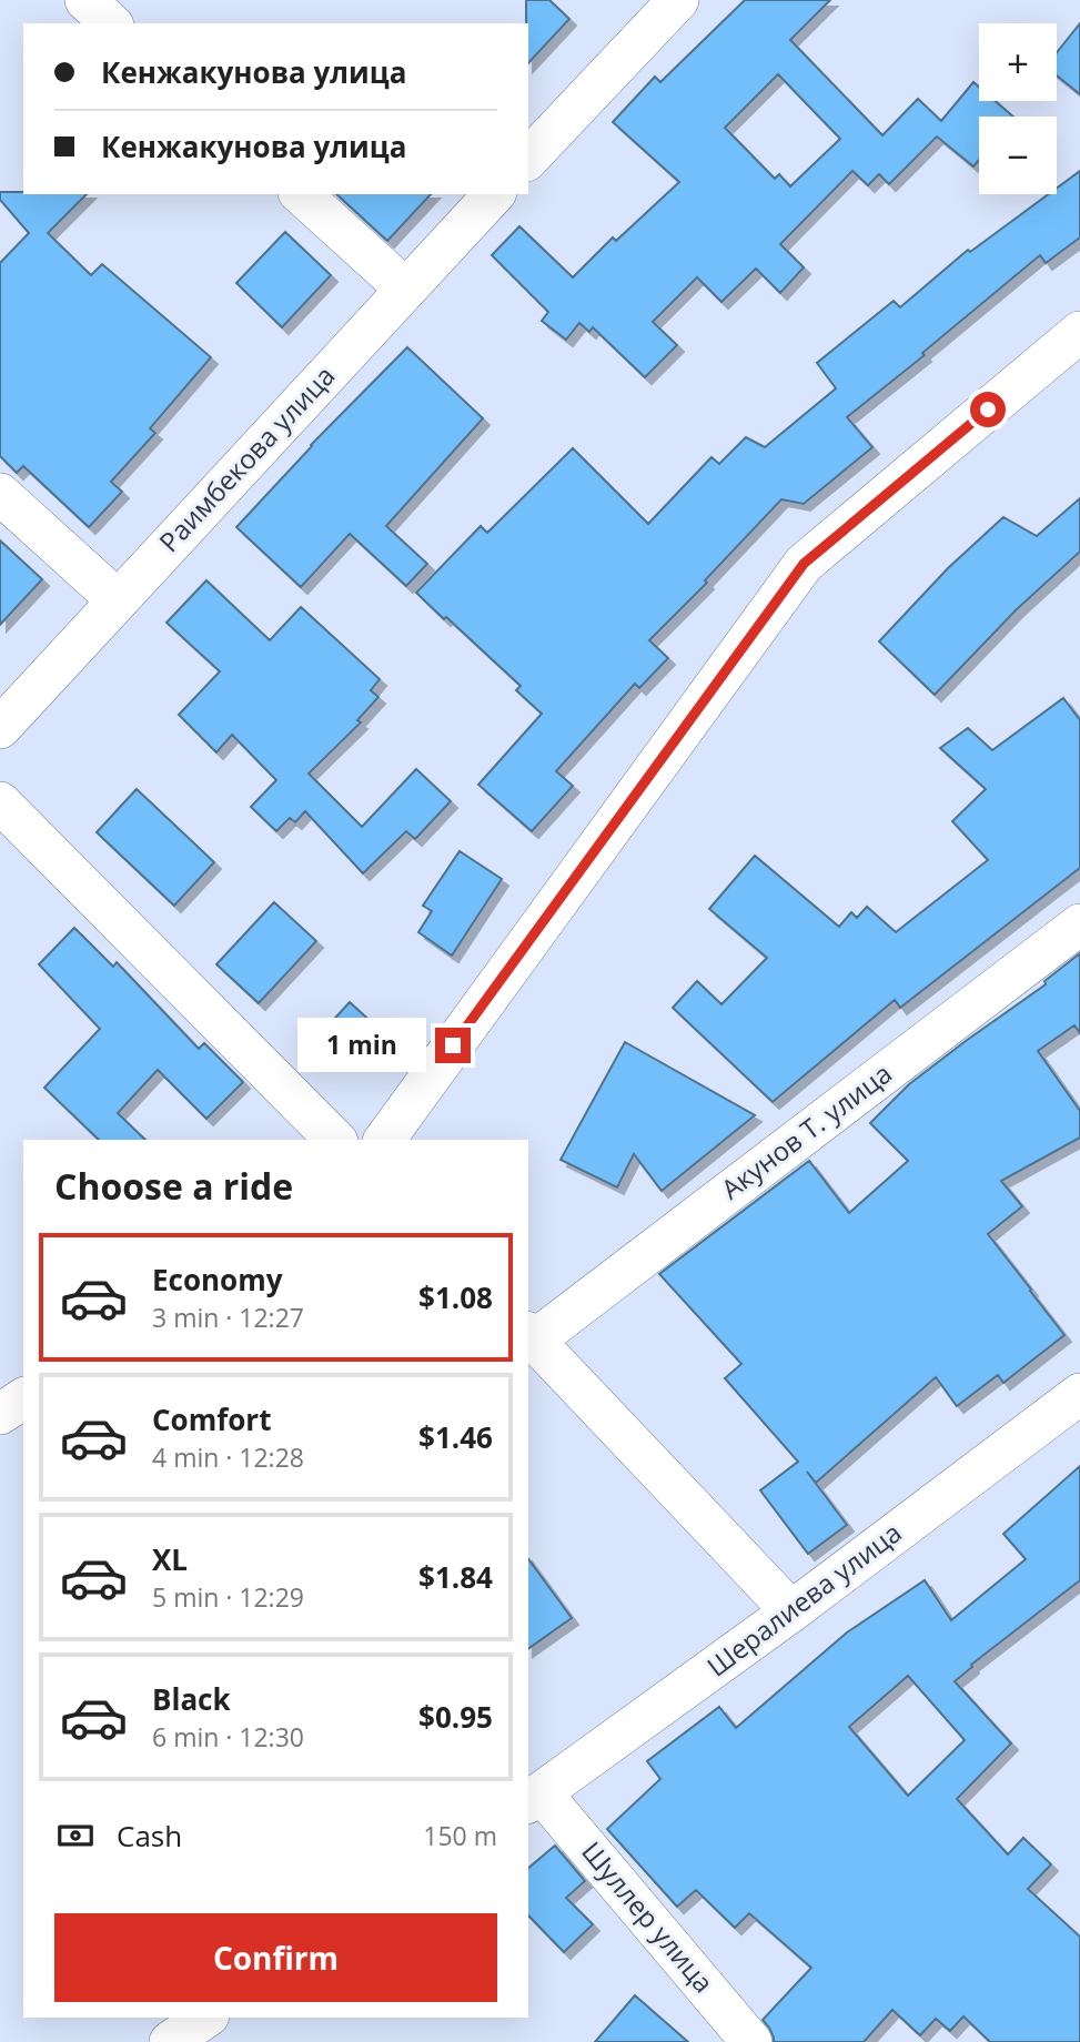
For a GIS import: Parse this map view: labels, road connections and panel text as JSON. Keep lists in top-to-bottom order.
{
  "streets": {
    "street": [
      "Раимбекова улица",
      "Акунов Т. улица",
      "Шералиева улица",
      "Шуллер улица"
    ]
  },
  "crossings": [
    ["Шералиева улица", "Шуллер улица"]
  ],
  "page": {
    "map_buttons": ["+", "−"],
    "banner": ["Кенжакунова улица", "Кенжакунова улица"],
    "bubble": "1 min",
    "heading": "Choose a ride",
    "list": [
      {
        "name": "Economy",
        "note": "3 min · 12:27",
        "value": "$1.08"
      },
      {
        "name": "Comfort",
        "note": "4 min · 12:28",
        "value": "$1.46"
      },
      {
        "name": "XL",
        "note": "5 min · 12:29",
        "value": "$1.84"
      },
      {
        "name": "Black",
        "note": "6 min · 12:30",
        "value": "$0.95"
      }
    ],
    "pay": ["Cash", "150 m"],
    "buttons": "Confirm"
  }
}
